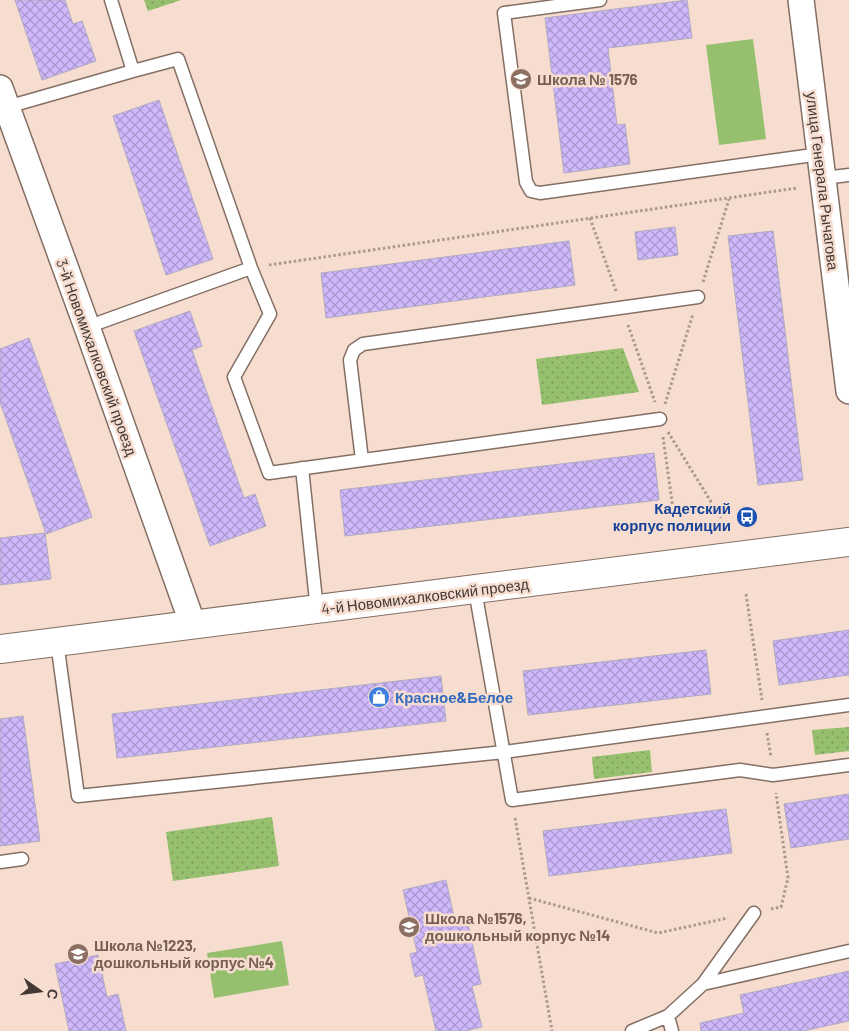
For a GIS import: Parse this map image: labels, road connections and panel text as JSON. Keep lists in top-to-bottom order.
{
  "streets": {
    "street": ["улица Генерала Рычагова", "3-й Новомихалковский проезд", "4-й Новомихалковский проезд"]
  },
  "crossings": [
    ["3-й Новомихалковский проезд", "4-й Новомихалковский проезд"]
  ],
  "places": {
    "school or university": ["Школа № 1576", "Школа №1576, дошкольный корпус №14", "Школа №1223, дошкольный корпус №4"],
    "bus stop": ["Кадетский корпус полиции"],
    "shop": ["Красное&Белое"]
  },
  "north": "right"
}
